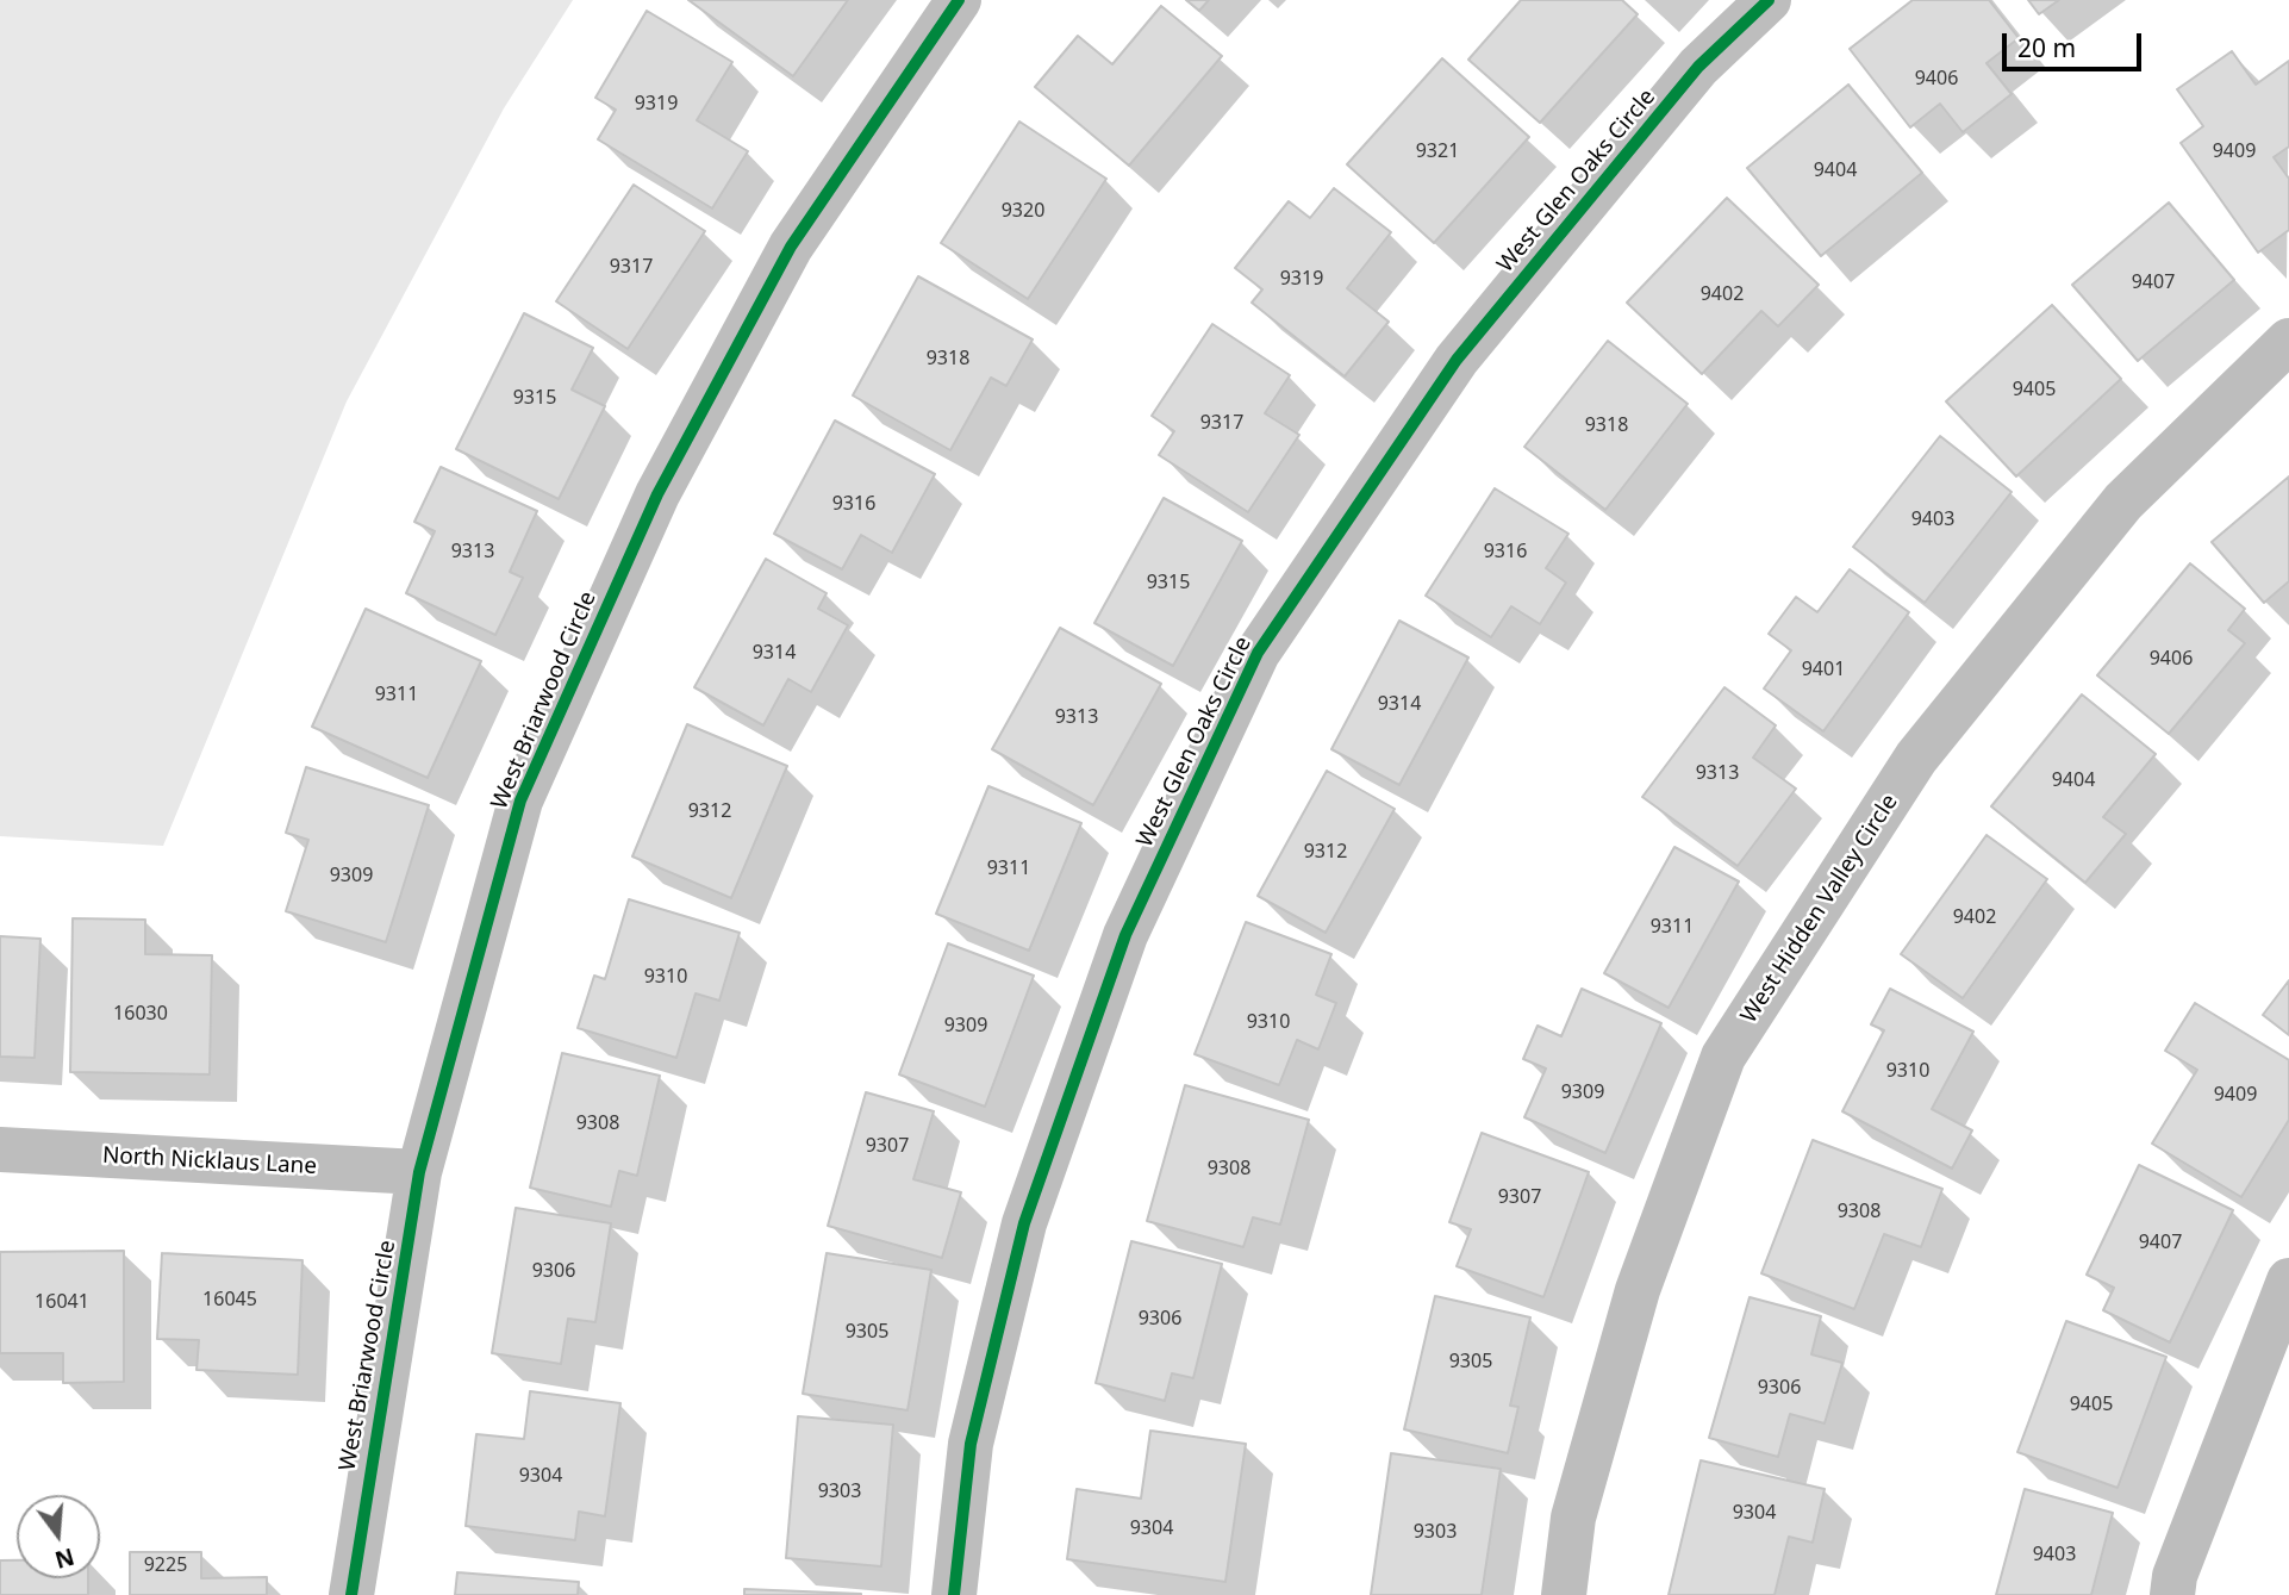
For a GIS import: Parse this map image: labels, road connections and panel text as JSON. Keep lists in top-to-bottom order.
{
  "streets": {
    "street": [
      "West Glen Oaks Circle",
      "West Briarwood Circle",
      "West Hidden Valley Circle",
      "North Nicklaus Lane"
    ]
  },
  "crossings": [
    ["West Briarwood Circle", "North Nicklaus Lane"]
  ],
  "house_numbers": [
    "9406",
    "9319",
    "9321",
    "9409",
    "9404",
    "9320",
    "9317",
    "9319",
    "9407",
    "9402",
    "9318",
    "9405",
    "9315",
    "9317",
    "9318",
    "9316",
    "9403",
    "9313",
    "9316",
    "9315",
    "9314",
    "9406",
    "9401",
    "9311",
    "9314",
    "9313",
    "9313",
    "9404",
    "9312",
    "9312",
    "9311",
    "9309",
    "9402",
    "9311",
    "9310",
    "16030",
    "9310",
    "9309",
    "9310",
    "9309",
    "9409",
    "9308",
    "9307",
    "9308",
    "9307",
    "9308",
    "9407",
    "9306",
    "16045",
    "16041",
    "9306",
    "9305",
    "9305",
    "9306",
    "9405",
    "9304",
    "9303",
    "9304",
    "9304",
    "9303",
    "9403",
    "9225"
  ],
  "scale_bar": "20 m",
  "north": "bottom"
}
